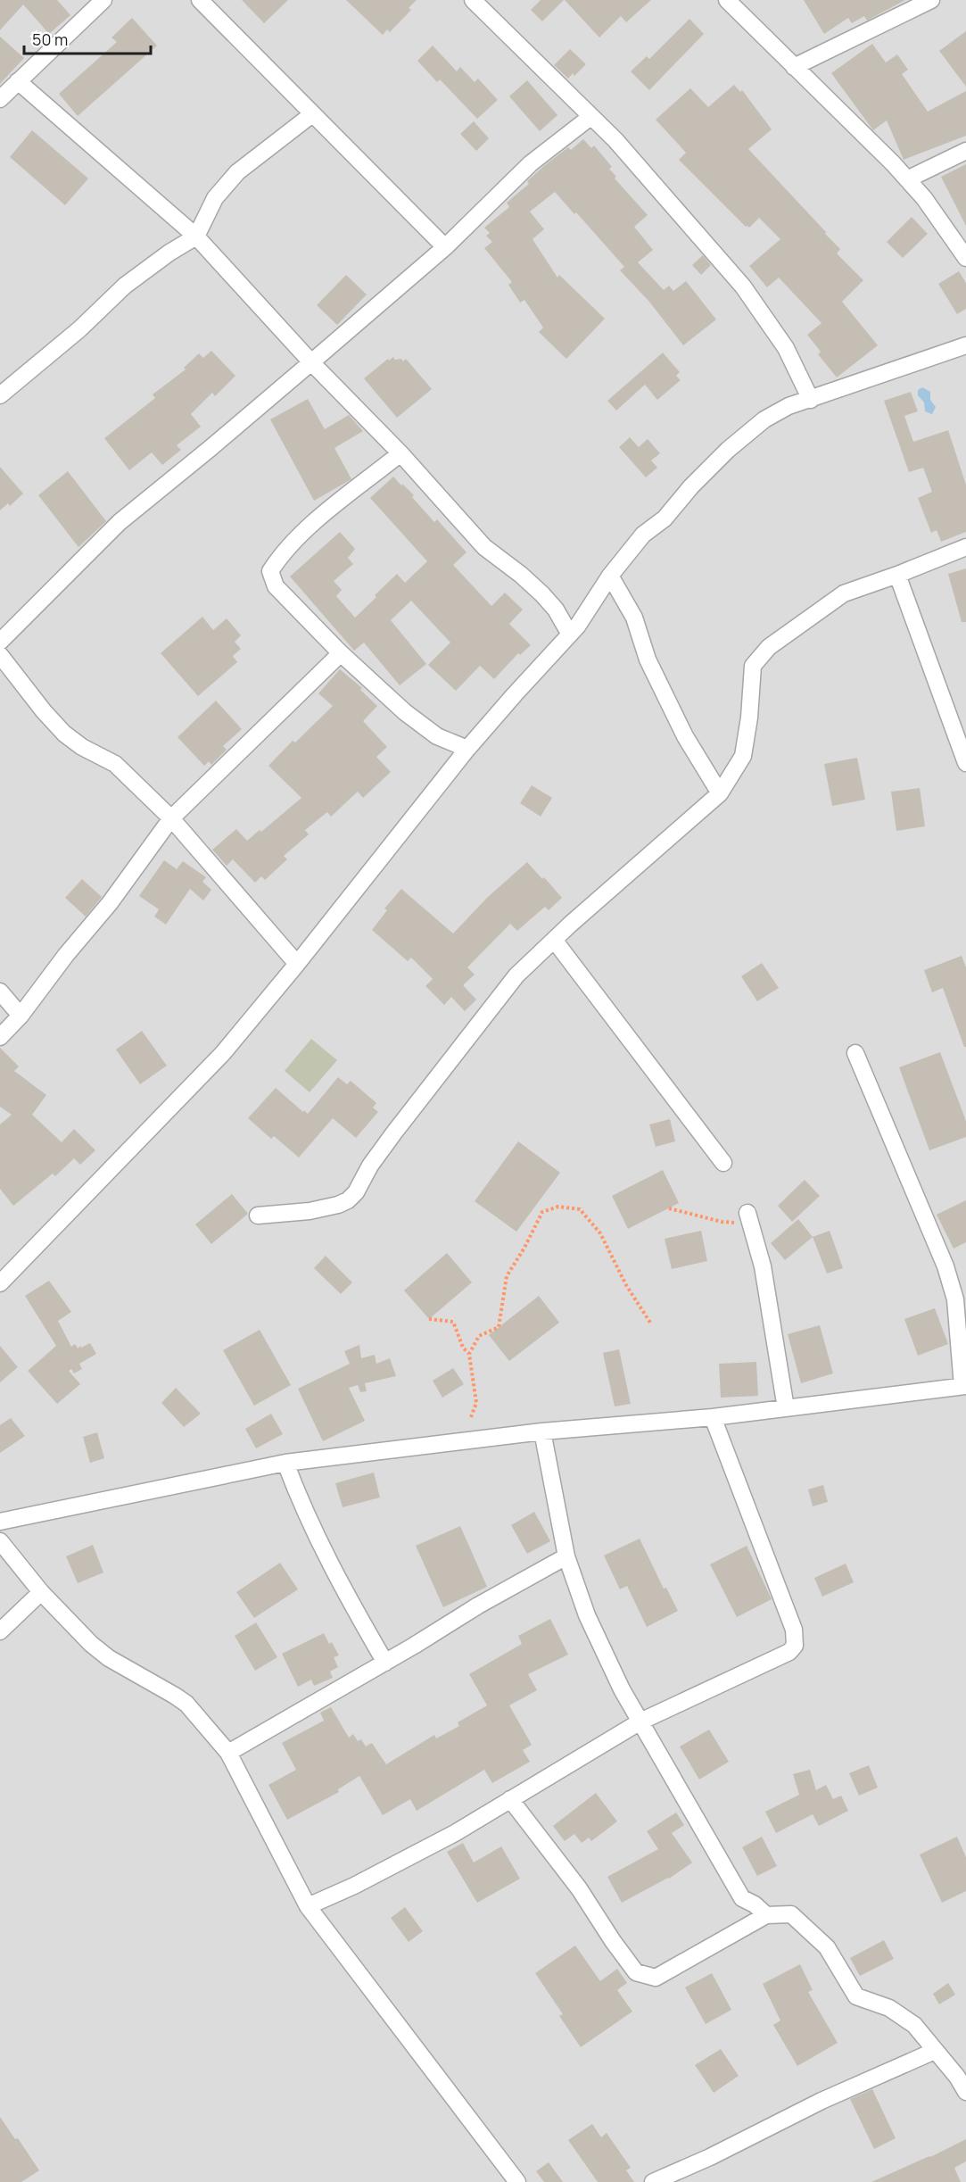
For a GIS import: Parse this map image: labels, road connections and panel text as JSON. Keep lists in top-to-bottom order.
{
  "scale_bar": "50 m"
}
